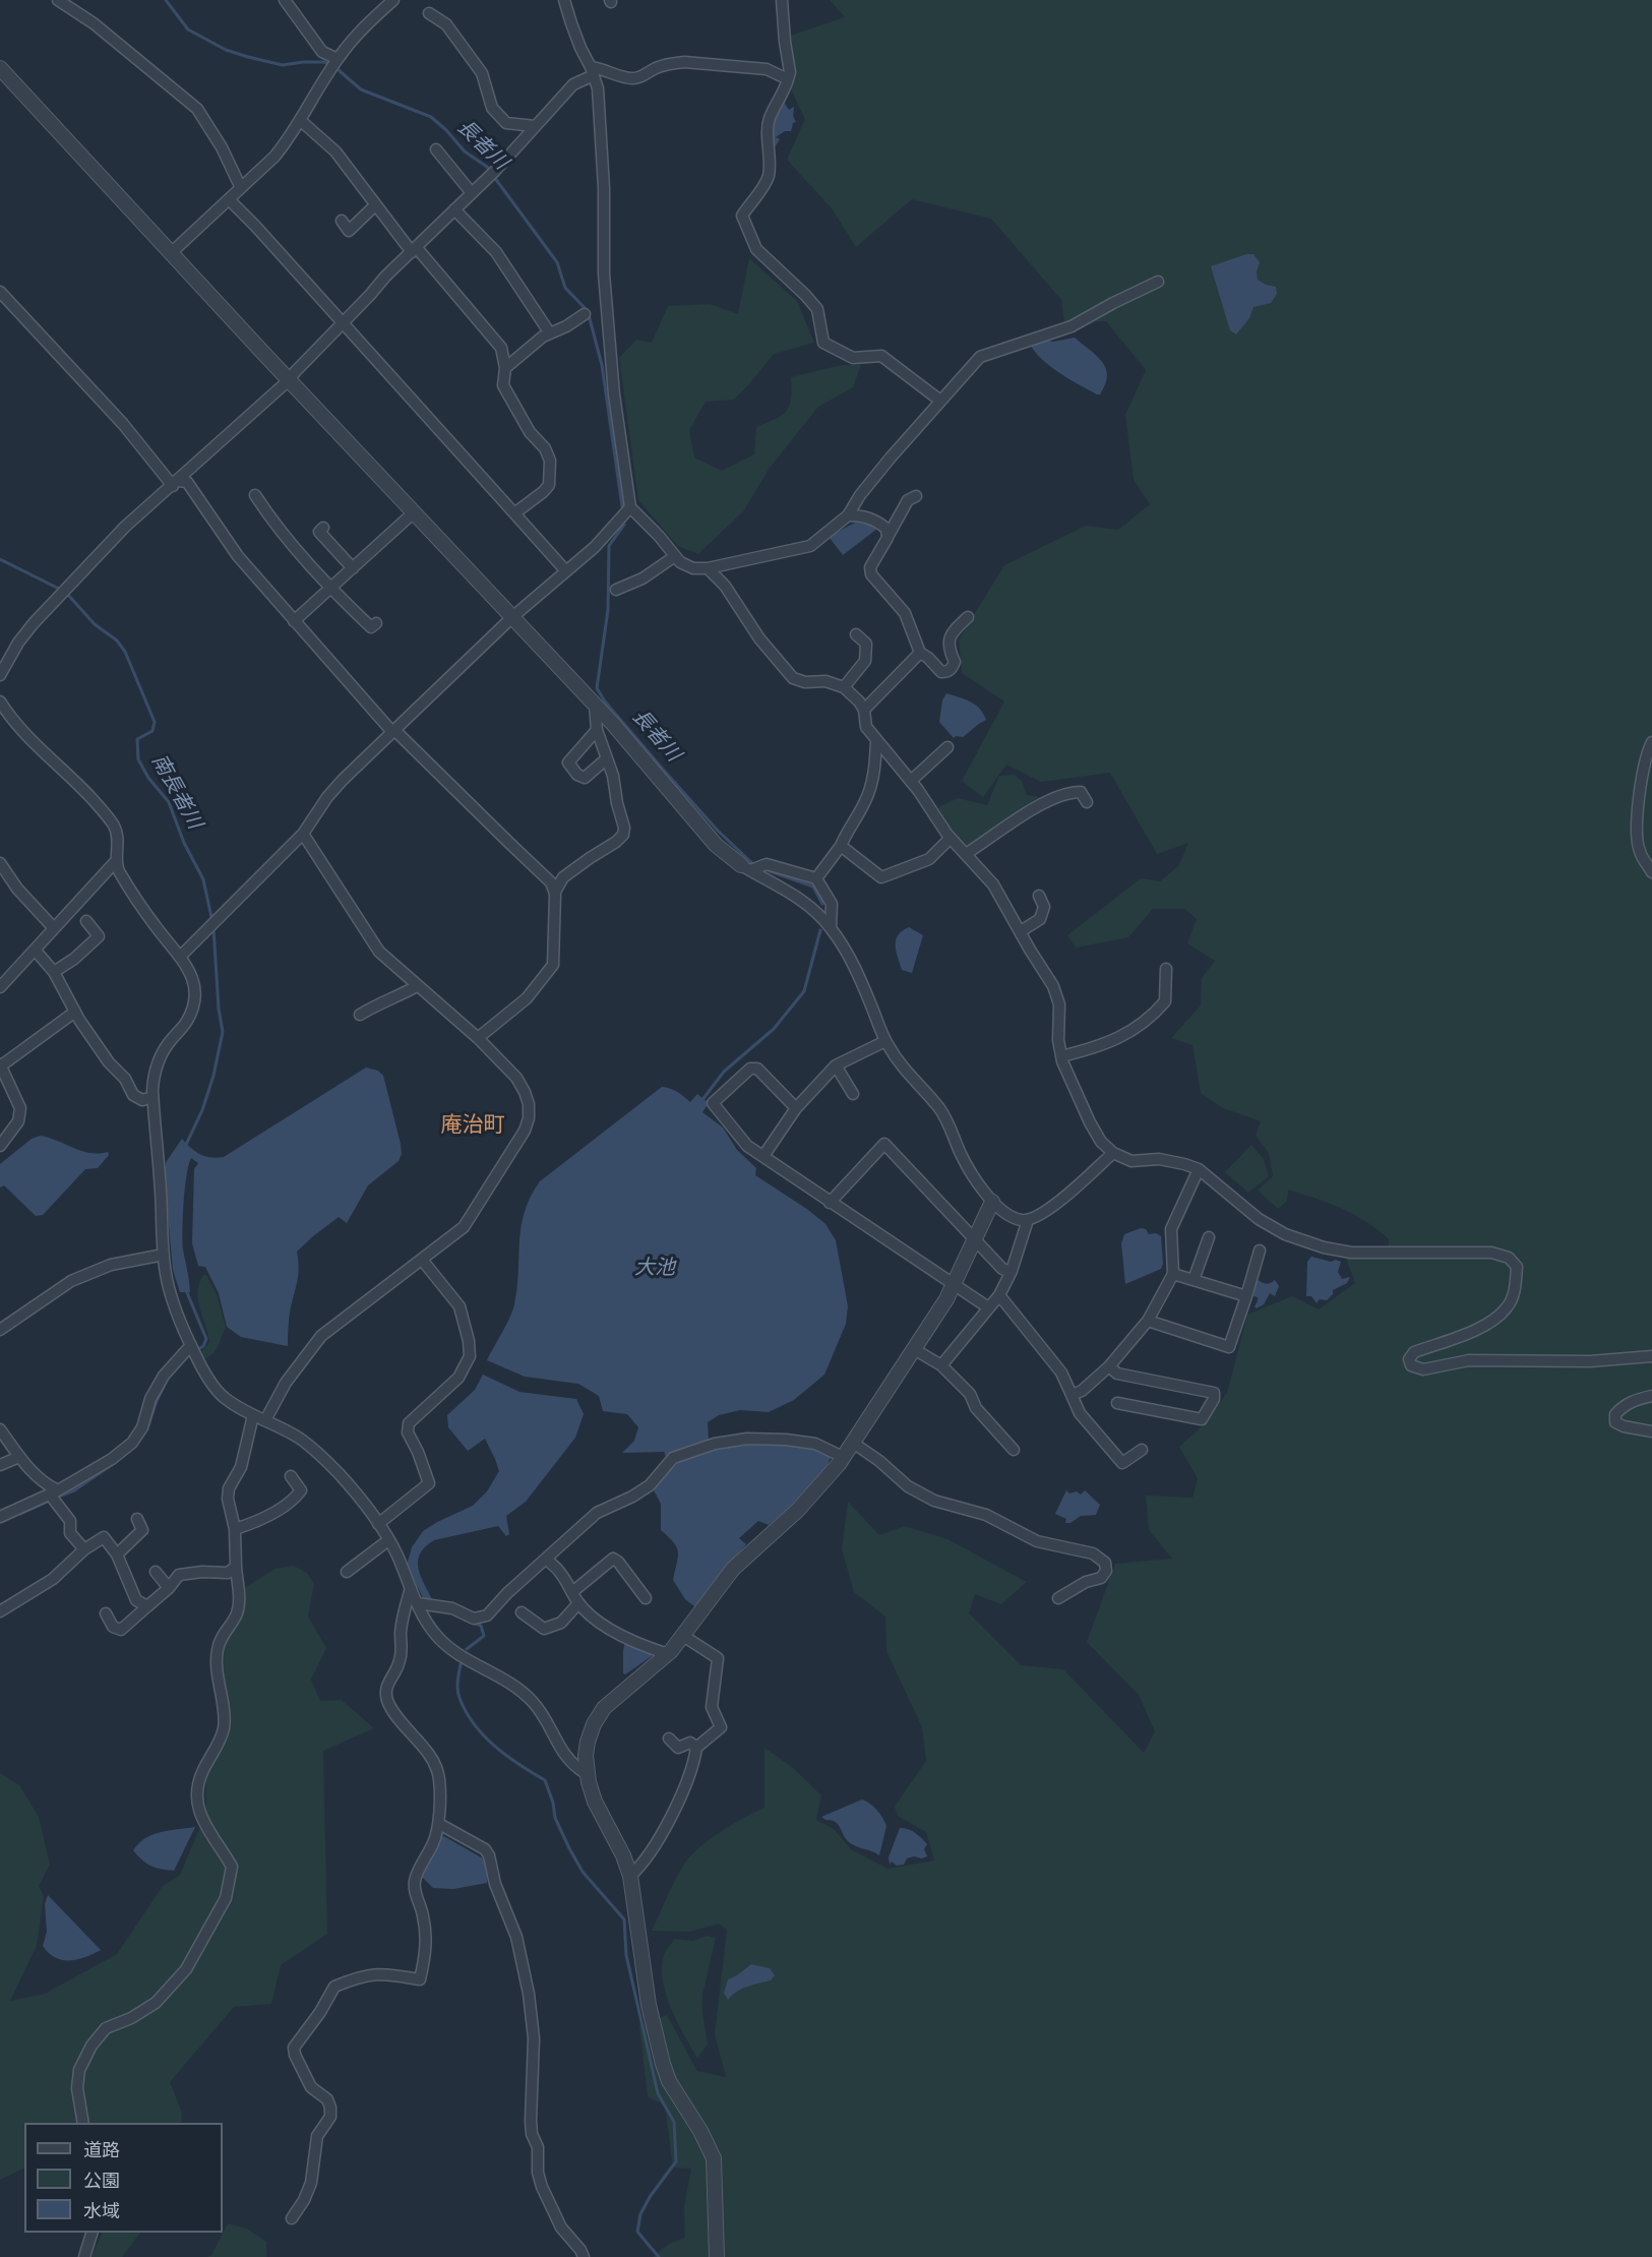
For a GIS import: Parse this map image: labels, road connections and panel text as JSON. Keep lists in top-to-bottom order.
{
  "districts": ["庵治町"],
  "water": ["長者川", "南長者川", "大池"],
  "legend": ["道路", "公園", "水域"]
}
